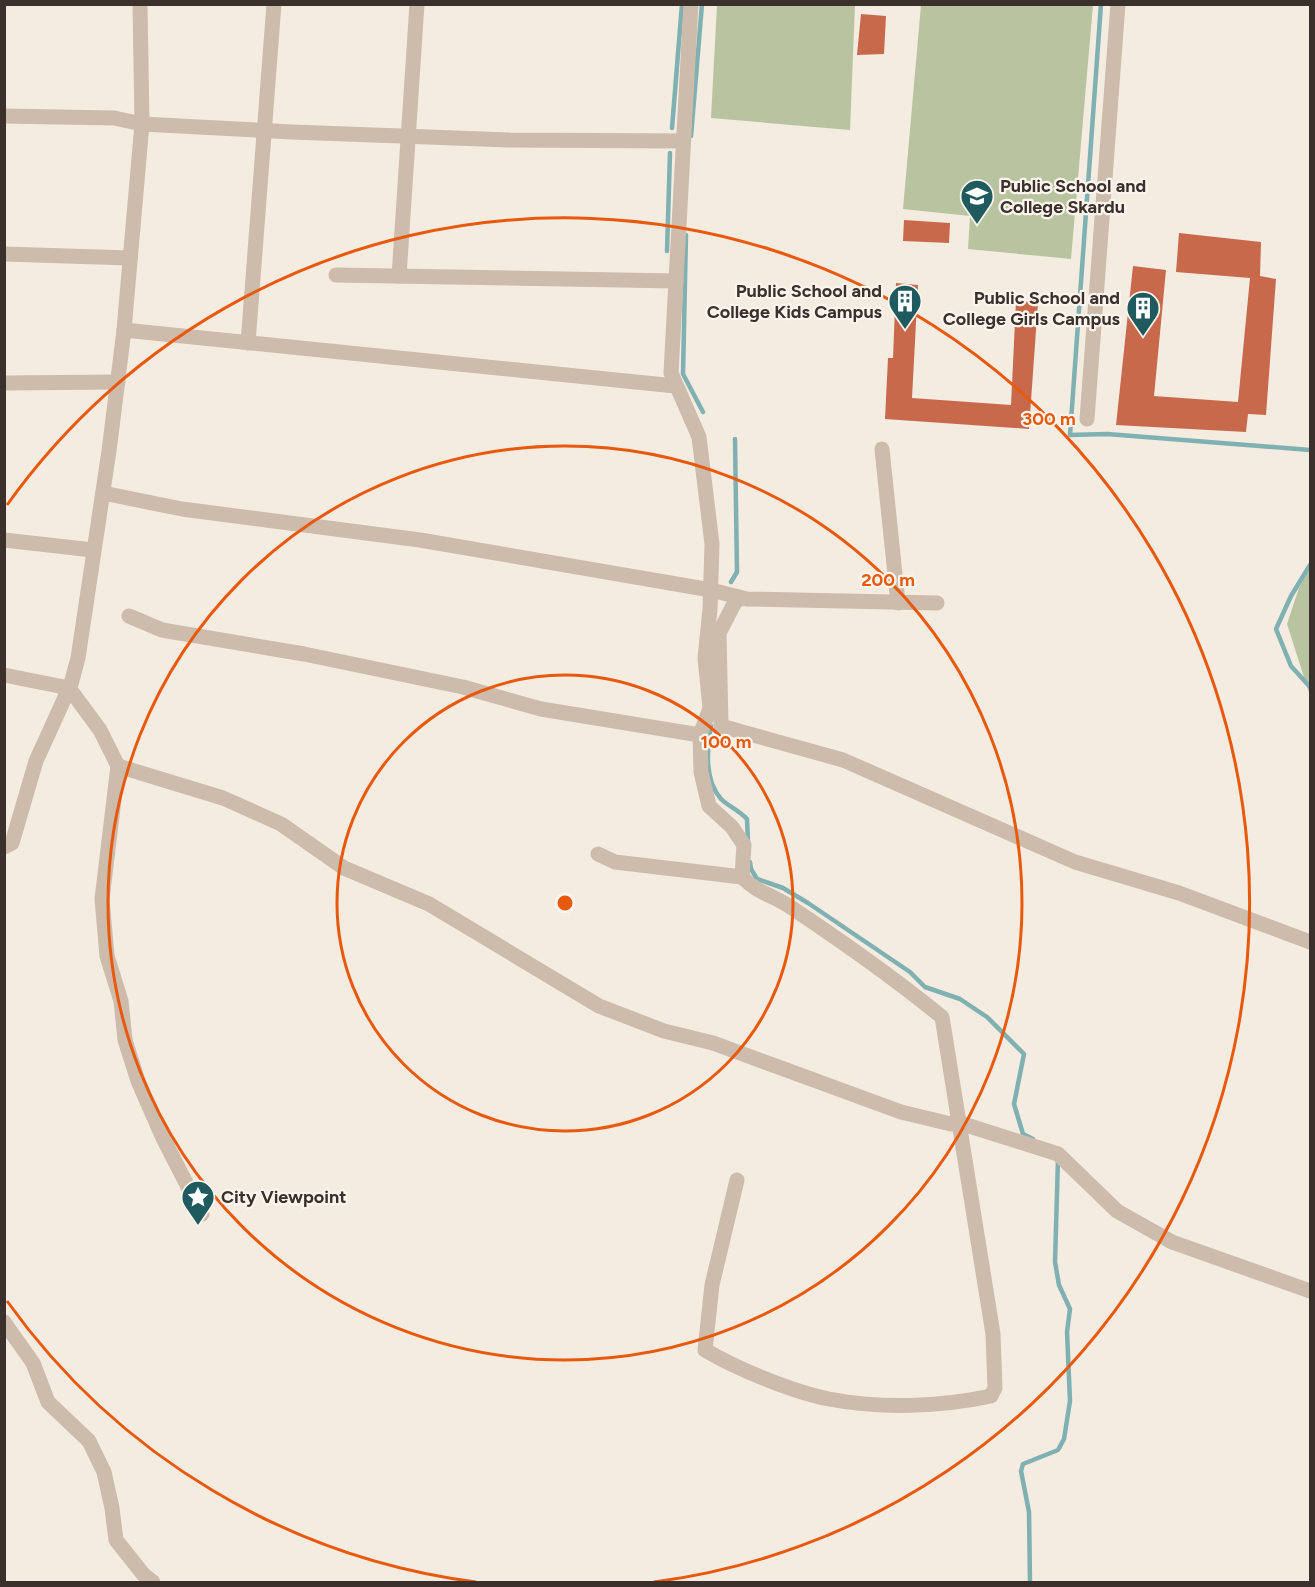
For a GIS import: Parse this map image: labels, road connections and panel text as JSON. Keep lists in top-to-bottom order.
{
  "places": {
    "school or university": ["Public School and College Skardu"],
    "building": ["Public School and College Kids Campus", "Public School and College Girls Campus"],
    "place": ["City Viewpoint"]
  },
  "rings": ["300 m", "200 m", "100 m"]
}
